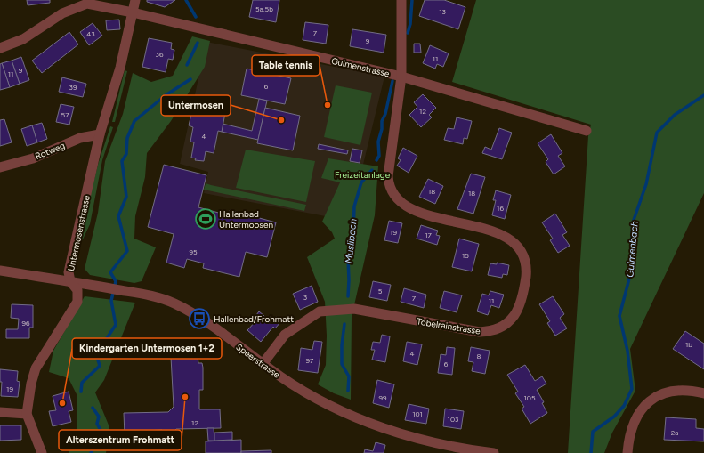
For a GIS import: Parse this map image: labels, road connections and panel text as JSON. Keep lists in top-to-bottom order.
{
  "streets": {
    "street": [
      "Gulmenstrasse",
      "Rotweg",
      "Untermosenstrasse",
      "Tobelrainstrasse",
      "Speerstrasse"
    ]
  },
  "crossings": [
    ["Gulmenstrasse", "Untermosenstrasse"],
    ["Gulmenstrasse", "Tobelrainstrasse"],
    ["Rotweg", "Untermosenstrasse"],
    ["Untermosenstrasse", "Speerstrasse"],
    ["Tobelrainstrasse", "Speerstrasse"]
  ],
  "water": ["Muslibach", "Gulmenbach"],
  "parks": ["Freizeitanlage"],
  "places": {
    "other": [
      "Table tennis",
      "Untermosen",
      "Alterszentrum Frohmatt",
      "Kindergarten Untermosen 1+2"
    ],
    "sports": ["Hallenbad Untermoosen"],
    "bus stop": ["Hallenbad/Frohmatt"]
  },
  "house_numbers": [
    "5a,5b",
    "13",
    "7",
    "43",
    "9",
    "36",
    "11",
    "9",
    "11",
    "6",
    "39",
    "12",
    "57",
    "4",
    "18",
    "18",
    "16",
    "19",
    "17",
    "95",
    "15",
    "5",
    "3",
    "7",
    "11",
    "96",
    "1b",
    "4",
    "8",
    "97",
    "6",
    "19",
    "99",
    "105",
    "101",
    "103",
    "12",
    "2a"
  ]
}
